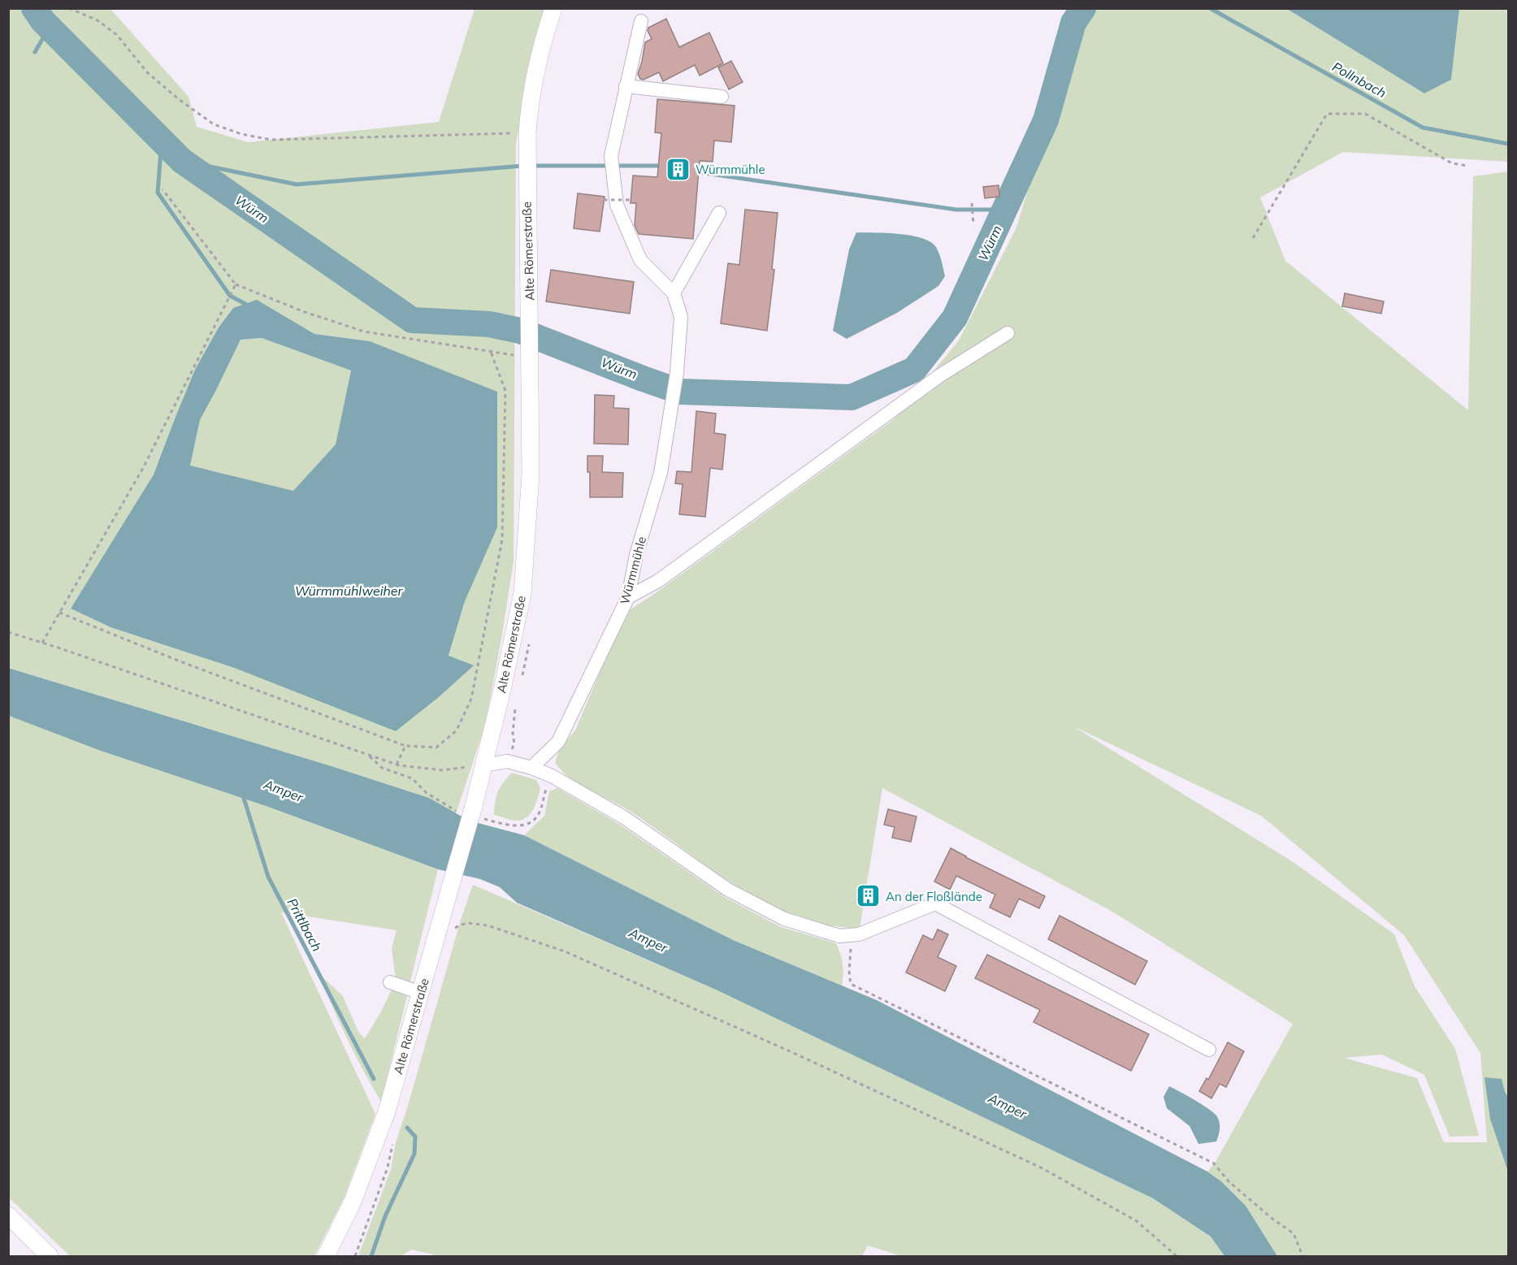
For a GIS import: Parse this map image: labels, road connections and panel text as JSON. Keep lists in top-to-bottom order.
{
  "streets": {
    "main road": ["Alte Römerstraße"],
    "street": ["Würmmühle"]
  },
  "water": [
    "Pollnbach",
    "Würm",
    "Würmmühlweiher",
    "Amper",
    "Prittlbach"
  ],
  "places": {
    "building": ["Würmmühle", "An der Floßlände"]
  }
}
